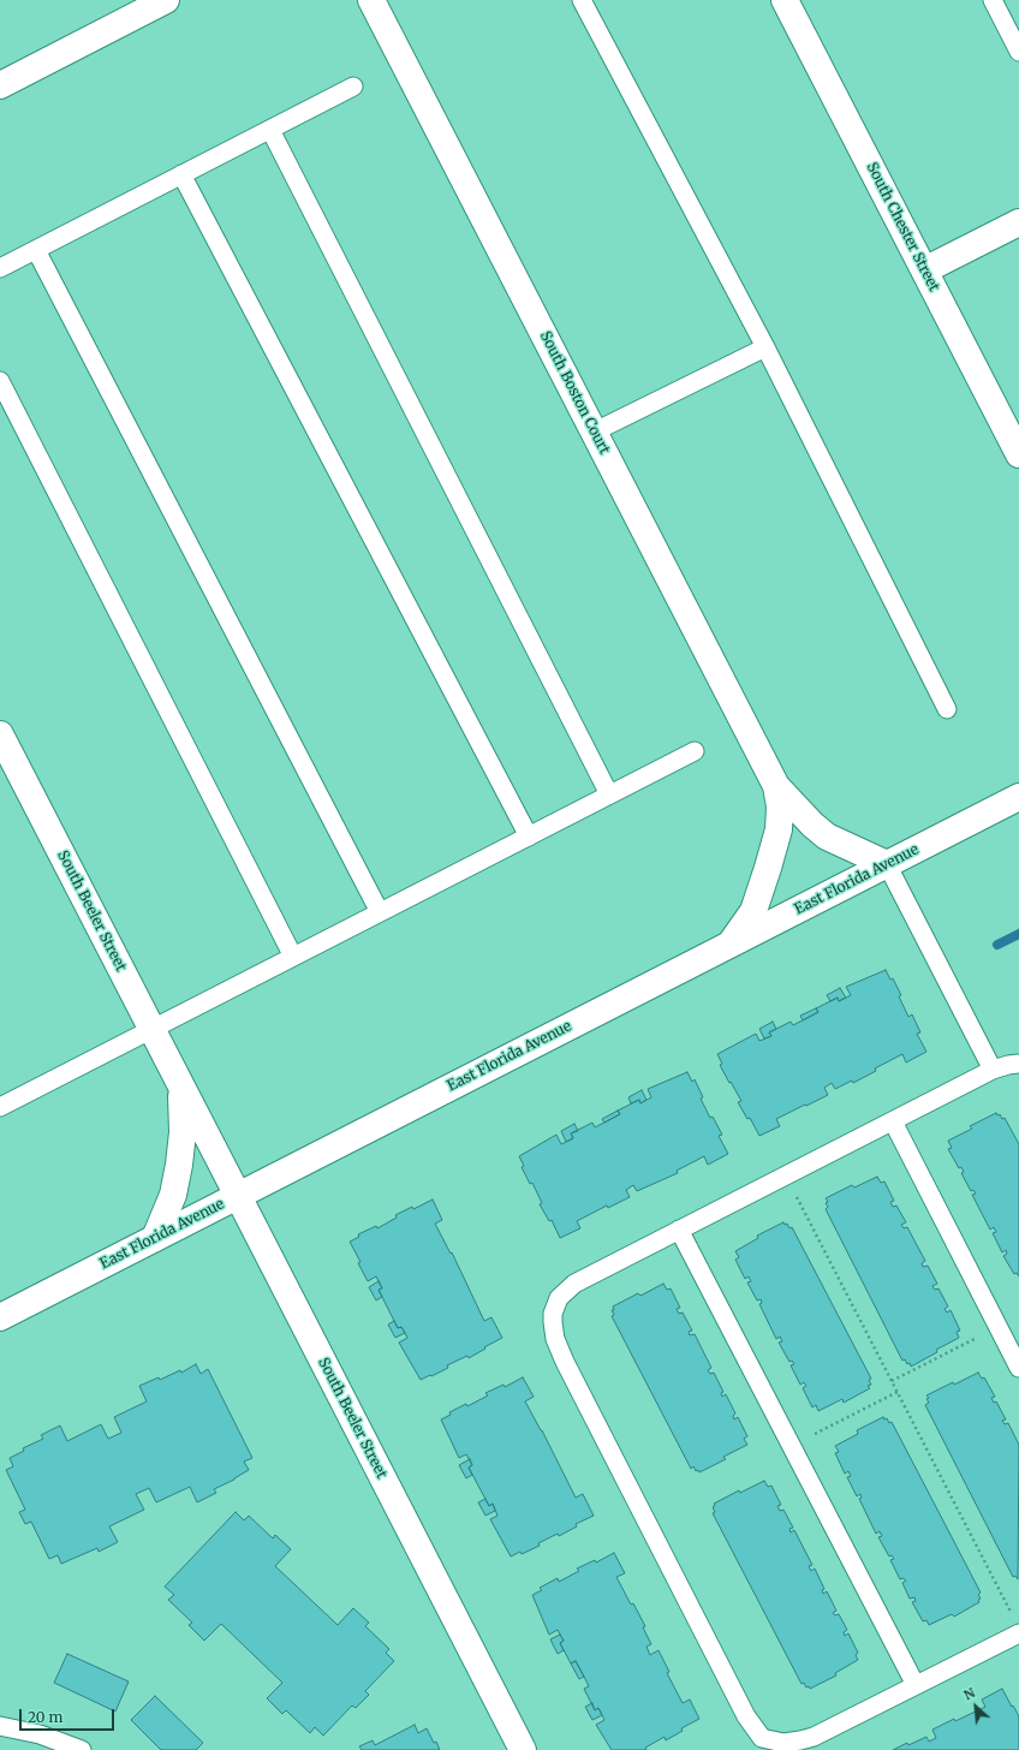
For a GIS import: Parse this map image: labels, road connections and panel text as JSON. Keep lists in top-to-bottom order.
{
  "streets": {
    "street": [
      "South Chester Street",
      "South Boston Court",
      "East Florida Avenue",
      "South Beeler Street"
    ]
  },
  "crossings": [
    ["South Boston Court", "East Florida Avenue"],
    ["East Florida Avenue", "South Beeler Street"]
  ],
  "scale_bar": "20 m",
  "north": "top left"
}
